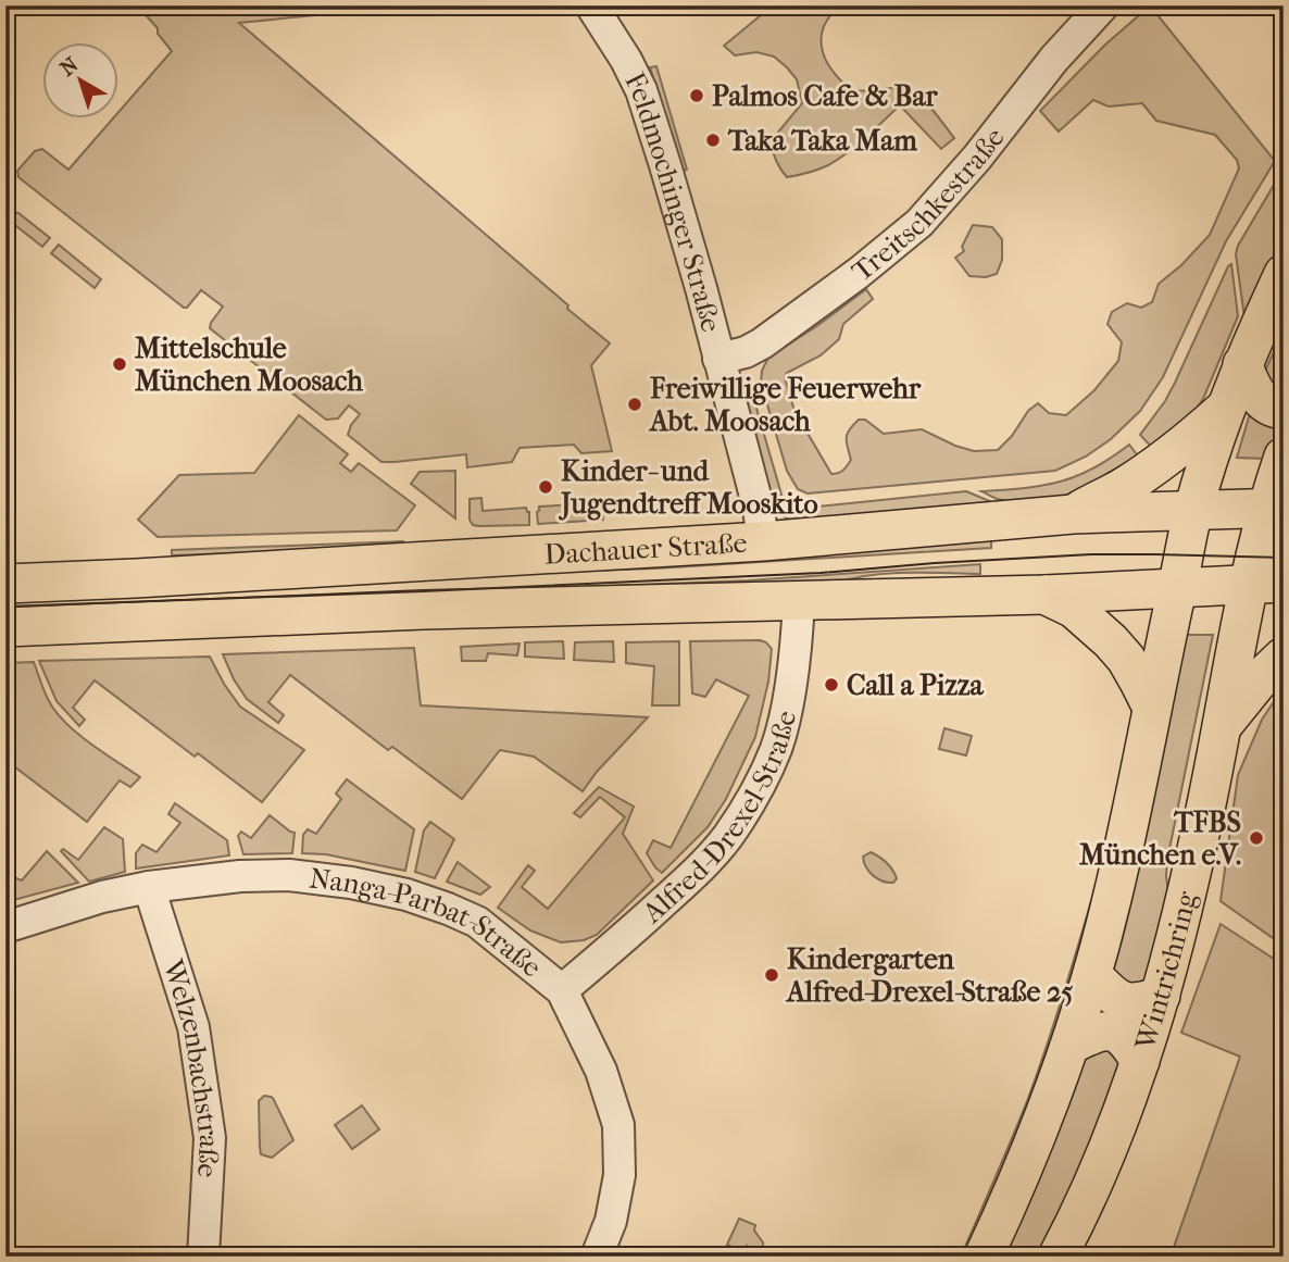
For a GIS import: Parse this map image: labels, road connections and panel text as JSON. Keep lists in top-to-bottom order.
{
  "streets": {
    "main road": ["Dachauer Straße", "Wintrichring"],
    "street": [
      "Treitschkestraße",
      "Feldmochinger Straße",
      "Alfred-Drexel-Straße",
      "Nanga-Parbat-Straße",
      "Welzenbachstraße"
    ]
  },
  "crossings": [
    ["Treitschkestraße", "Feldmochinger Straße"],
    ["Feldmochinger Straße", "Dachauer Straße"],
    ["Dachauer Straße", "Alfred-Drexel-Straße"],
    ["Dachauer Straße", "Wintrichring"],
    ["Alfred-Drexel-Straße", "Nanga-Parbat-Straße"],
    ["Nanga-Parbat-Straße", "Welzenbachstraße"]
  ],
  "places": [
    "Palmos Cafe & Bar",
    "Taka Taka Mam",
    "Mittelschule München Moosach",
    "Freiwillige Feuerwehr Abt. Moosach",
    "Kinder- und Jugendtreff Mooskito",
    "Call a Pizza",
    "TFBS München e.V.",
    "Kindergarten Alfred-Drexel-Straße 25"
  ],
  "north": "top left"
}
